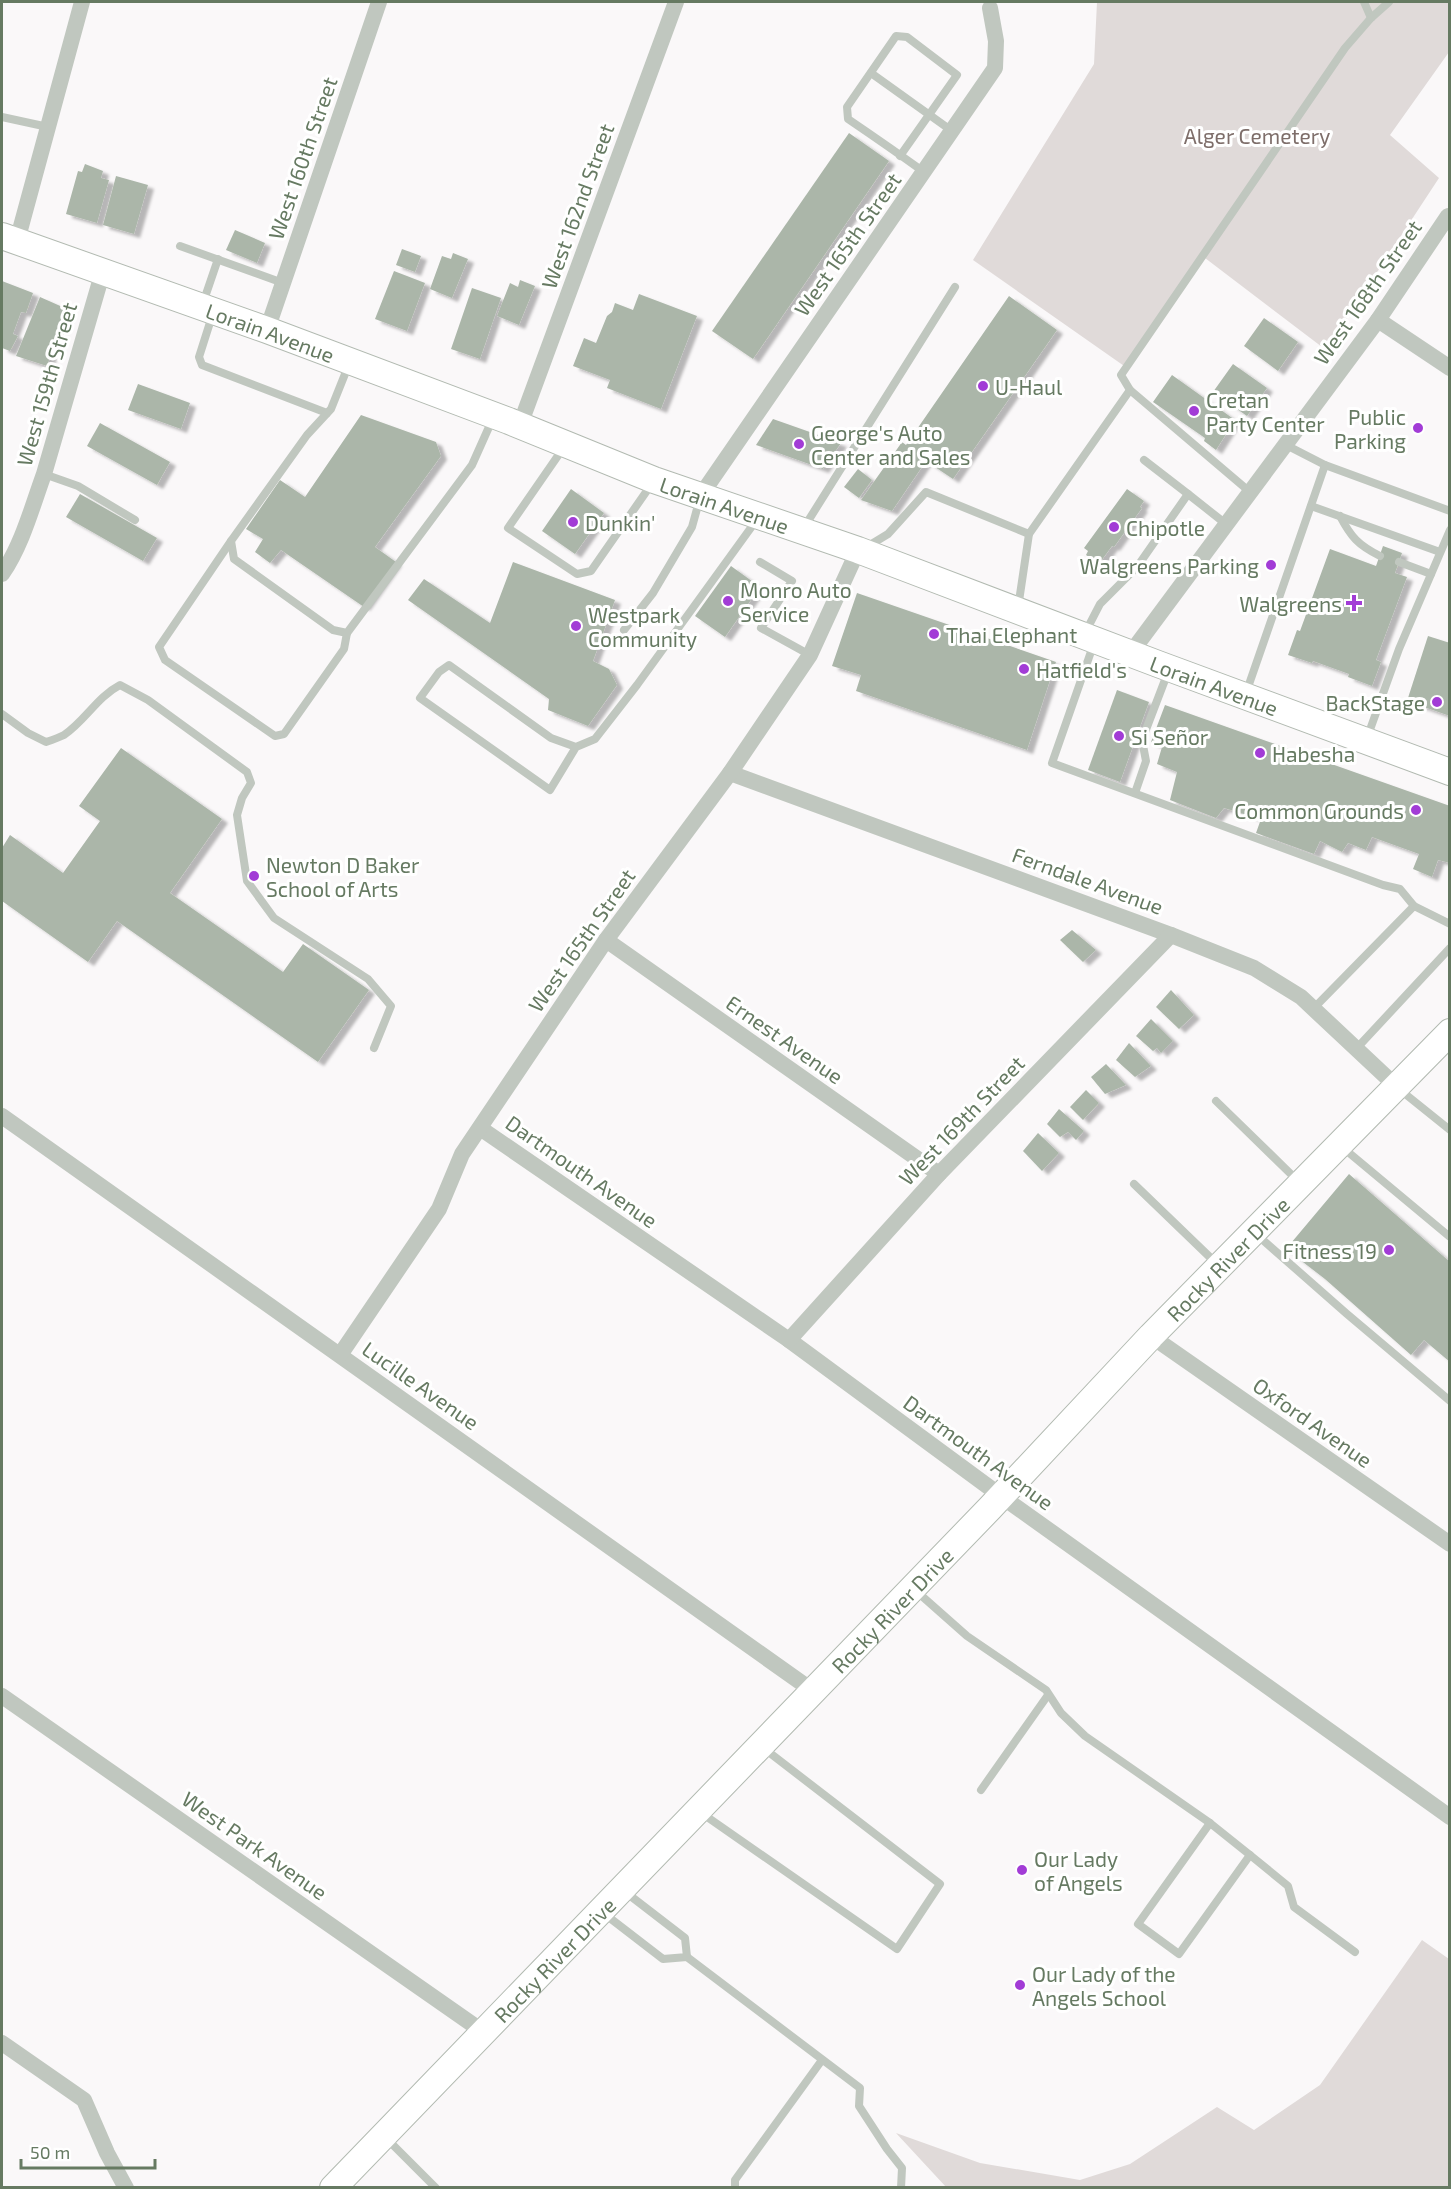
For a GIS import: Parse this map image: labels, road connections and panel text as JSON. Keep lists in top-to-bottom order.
{
  "streets": {
    "main road": ["Lorain Avenue", "Rocky River Drive"],
    "street": [
      "West 160th Street",
      "West 162nd Street",
      "West 165th Street",
      "West 168th Street",
      "West 159th Street",
      "Ferndale Avenue",
      "Ernest Avenue",
      "West 169th Street",
      "Dartmouth Avenue",
      "Lucille Avenue",
      "Oxford Avenue",
      "West Park Avenue"
    ]
  },
  "crossings": [
    ["West 160th Street", "Lorain Avenue"],
    ["West 162nd Street", "Lorain Avenue"],
    ["West 165th Street", "Lorain Avenue"],
    ["West 165th Street", "Ferndale Avenue"],
    ["West 165th Street", "Ernest Avenue"],
    ["West 165th Street", "Dartmouth Avenue"],
    ["West 165th Street", "Lucille Avenue"],
    ["West 168th Street", "Lorain Avenue"],
    ["Lorain Avenue", "West 159th Street"],
    ["Ferndale Avenue", "West 169th Street"],
    ["Ferndale Avenue", "Rocky River Drive"],
    ["Ernest Avenue", "West 169th Street"],
    ["West 169th Street", "Dartmouth Avenue"],
    ["Dartmouth Avenue", "Rocky River Drive"],
    ["Rocky River Drive", "Lucille Avenue"],
    ["Rocky River Drive", "Oxford Avenue"],
    ["Rocky River Drive", "West Park Avenue"]
  ],
  "parks": ["Alger Cemetery"],
  "places": {
    "other": [
      "U-Haul",
      "Cretan Party Center",
      "Public Parking",
      "George's Auto Center and Sales",
      "Dunkin'",
      "Chipotle",
      "Walgreens Parking",
      "Monro Auto Service",
      "Westpark Community",
      "Thai Elephant",
      "Hatfield's",
      "BackStage",
      "Si Señor",
      "Habesha",
      "Common Grounds",
      "Newton D Baker School of Arts",
      "Fitness 19",
      "Our Lady of Angels",
      "Our Lady of the Angels School"
    ],
    "health": ["Walgreens"]
  },
  "scale_bar": "50 m"
}
